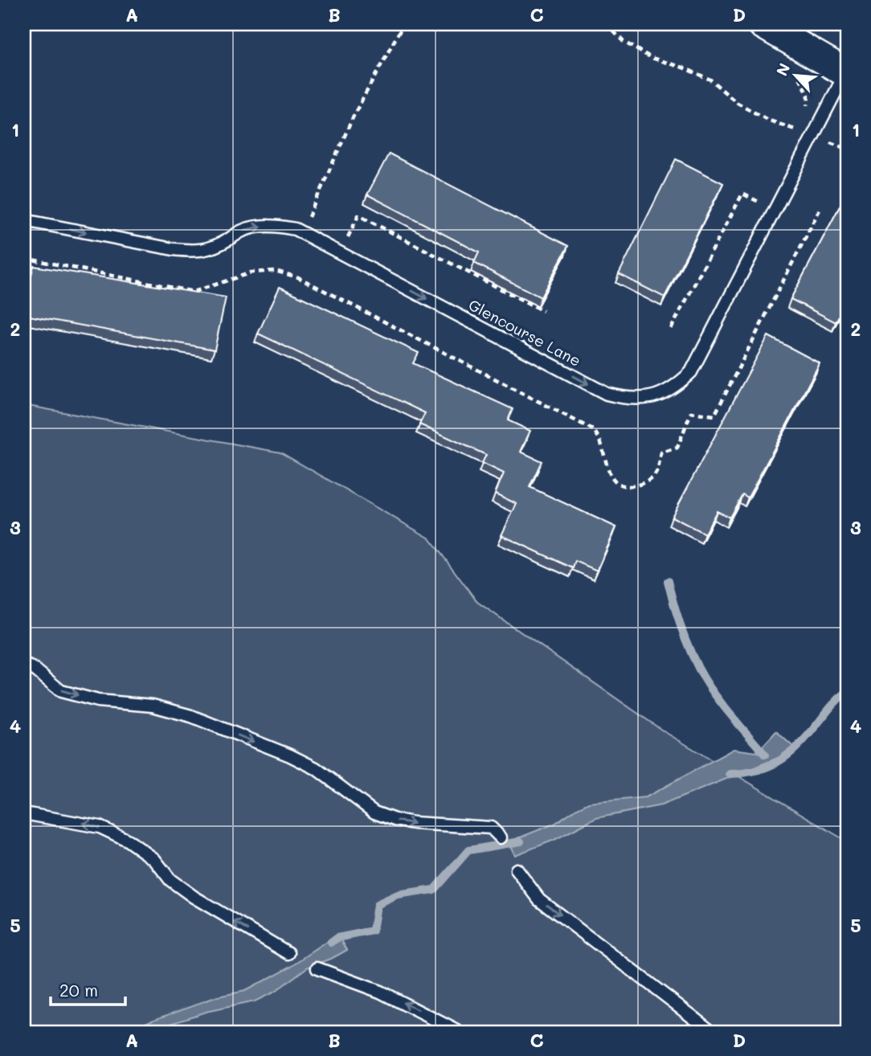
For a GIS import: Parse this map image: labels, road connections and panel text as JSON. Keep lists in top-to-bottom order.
{
  "streets": {
    "lane": ["Glencourse Lane"]
  },
  "scale_bar": "20 m",
  "north": "top left",
  "grid": {
    "columns": [
      "A",
      "B",
      "C",
      "D"
    ],
    "rows": [
      "1",
      "2",
      "3",
      "4",
      "5"
    ]
  }
}
